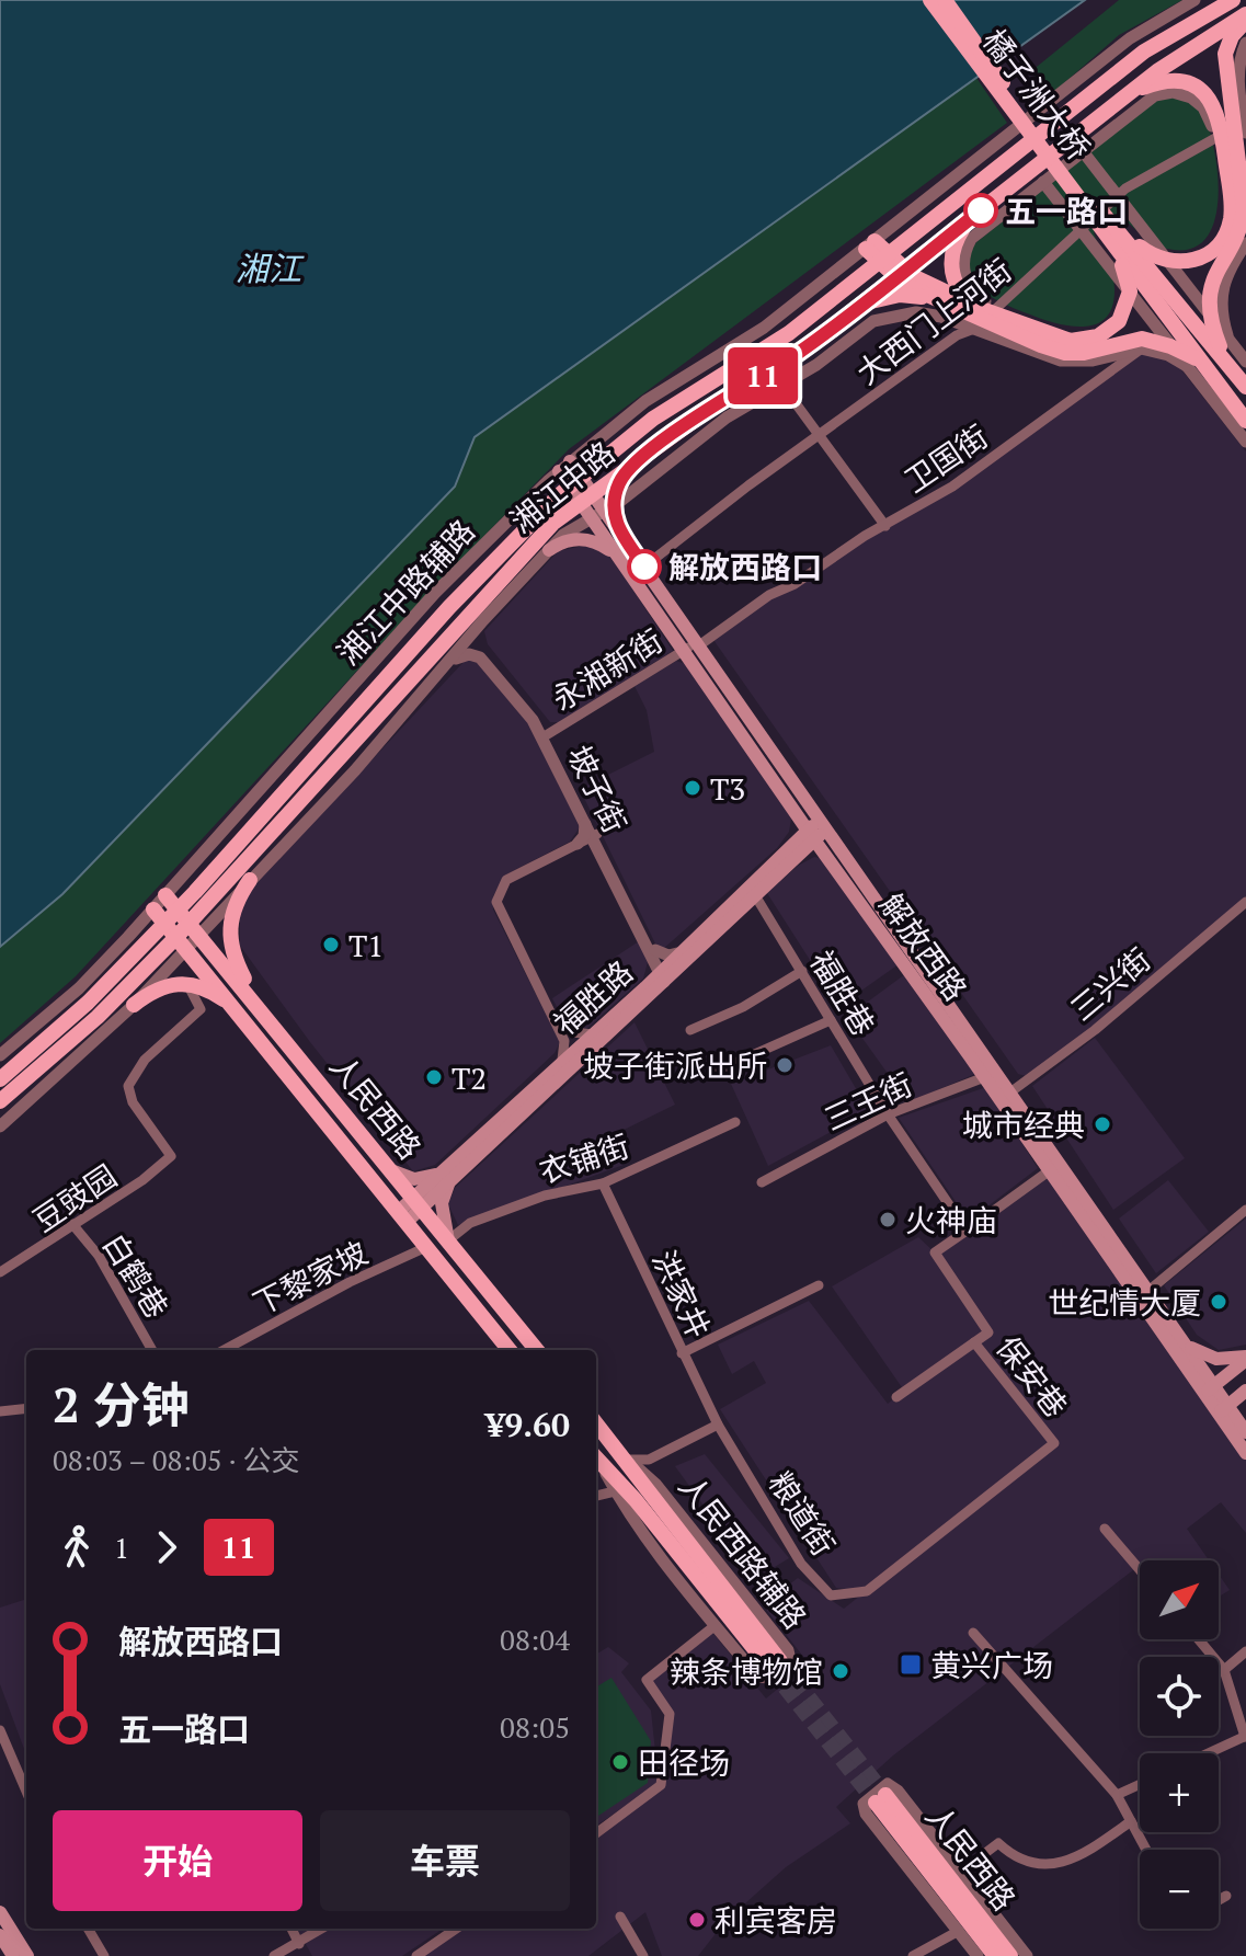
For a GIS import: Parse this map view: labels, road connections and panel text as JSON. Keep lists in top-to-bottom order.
{
  "streets": {
    "main road": [
      "橘子洲大桥",
      "湘江中路",
      "解放西路",
      "福胜路",
      "人民西路"
    ],
    "street": [
      "大西门上河街",
      "卫国街",
      "湘江中路辅路",
      "永湘新街",
      "坡子街",
      "三兴街",
      "福胜巷",
      "三王街",
      "衣铺街",
      "豆豉园",
      "白鹤巷",
      "下黎家坡",
      "洪家井",
      "保安巷",
      "粮道街",
      "人民西路辅路"
    ]
  },
  "crossings": [
    ["大西门上河街", "解放西路"],
    ["卫国街", "永湘新街"],
    ["卫国街", "解放西路"],
    ["湘江中路", "解放西路"],
    ["湘江中路", "人民西路"],
    ["湘江中路辅路", "解放西路"],
    ["湘江中路辅路", "人民西路"],
    ["永湘新街", "坡子街"],
    ["永湘新街", "解放西路"],
    ["坡子街", "福胜路"],
    ["解放西路", "三兴街"],
    ["解放西路", "福胜路"],
    ["解放西路", "三王街"],
    ["福胜巷", "福胜路"],
    ["福胜巷", "三王街"],
    ["福胜路", "人民西路"],
    ["人民西路", "衣铺街"],
    ["人民西路", "下黎家坡"],
    ["衣铺街", "洪家井"],
    ["豆豉园", "白鹤巷"],
    ["洪家井", "粮道街"],
    ["保安巷", "粮道街"]
  ],
  "water": ["湘江"],
  "places": {
    "other": [
      "五一路口",
      "解放西路口",
      "T3",
      "T1",
      "坡子街派出所",
      "T2",
      "城市经典",
      "火神庙",
      "世纪情大厦",
      "辣条博物馆",
      "田径场",
      "利宾客房"
    ],
    "transit": ["黄兴广场"]
  },
  "lines": ["bus line 11"],
  "north": "top right",
  "page": {
    "on_map": "11",
    "heading": ["2 分钟", "08:03 – 08:05 · 公交", "¥9.60"],
    "legs": ["1", "11"],
    "map_buttons": ["+", "−"],
    "list": [
      {
        "name": "解放西路口",
        "value": "08:04"
      },
      {
        "name": "五一路口",
        "value": "08:05"
      }
    ],
    "buttons": ["开始", "车票"]
  }
}
